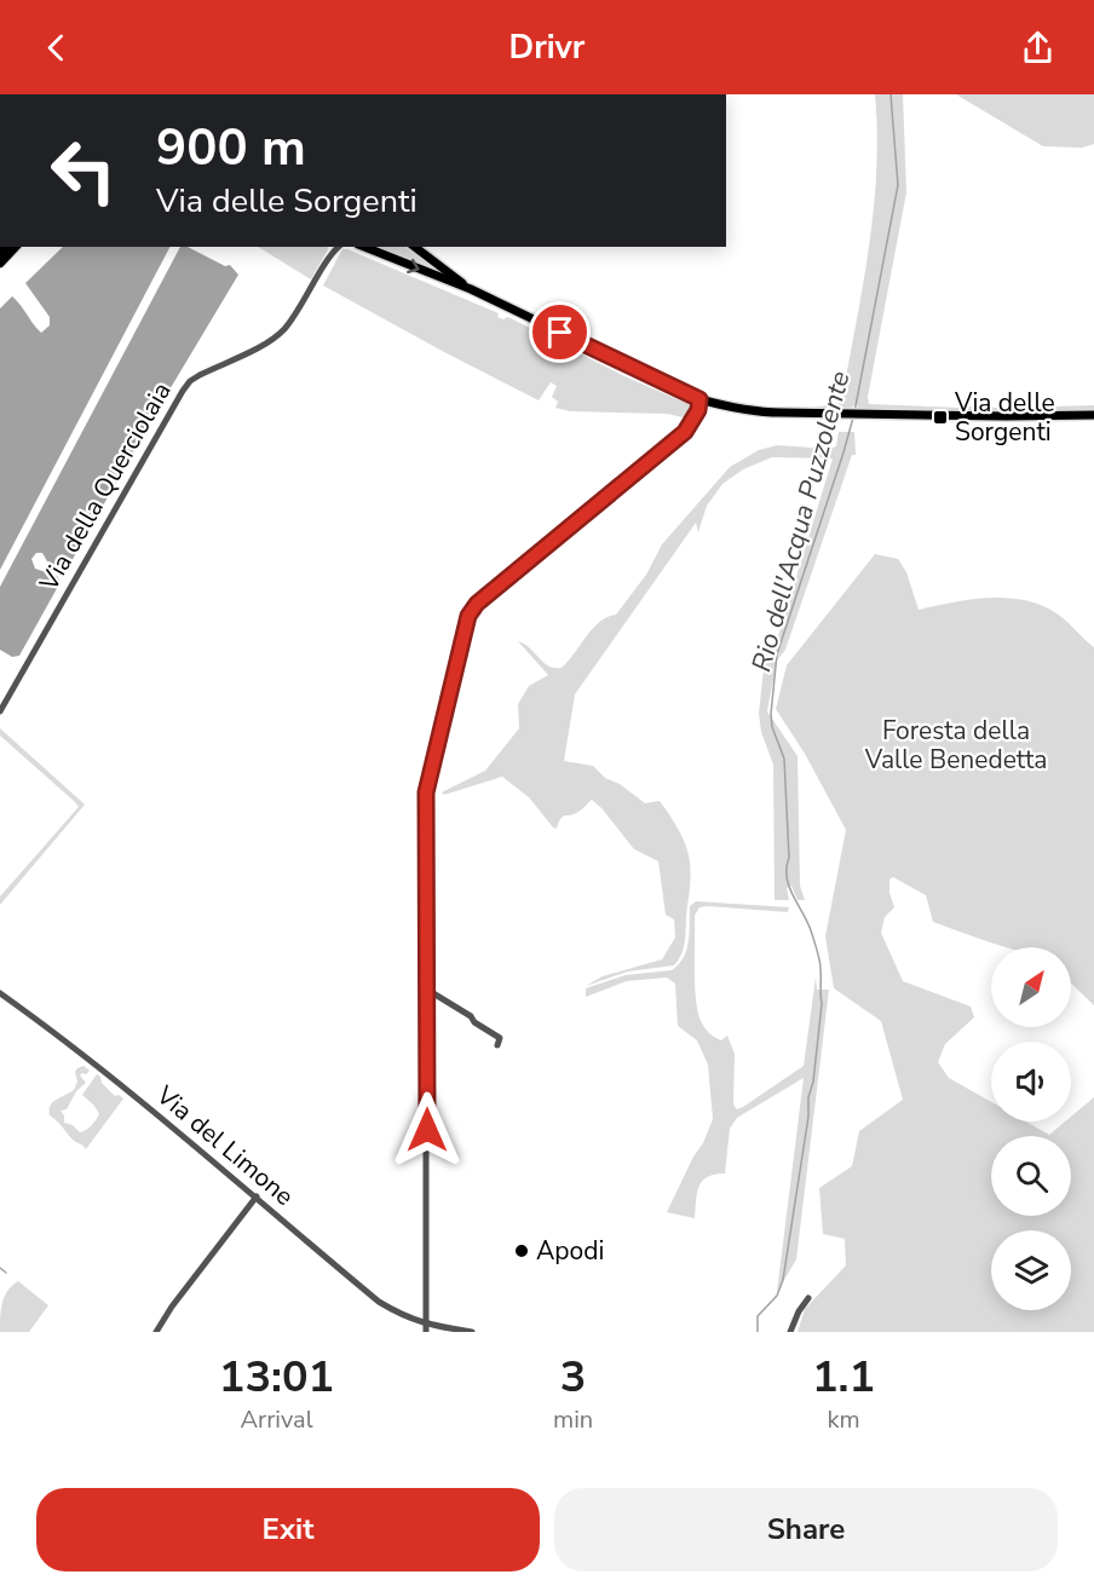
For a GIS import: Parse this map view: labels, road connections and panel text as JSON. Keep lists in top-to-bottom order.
{
  "streets": {
    "street": ["Via della Querciolaia", "Via del Limone"]
  },
  "water": ["Rio dell'Acqua Puzzolente"],
  "parks": ["Foresta della Valle Benedetta"],
  "places": {
    "transit": ["Via delle Sorgenti"],
    "other": ["Apodi"]
  },
  "north": "top right",
  "page": {
    "header": "Drivr",
    "turn": ["900 m", "Via delle Sorgenti"],
    "eta": [
      "13:01",
      "Arrival",
      "3",
      "min",
      "1.1",
      "km"
    ],
    "buttons": ["Exit", "Share"]
  }
}
